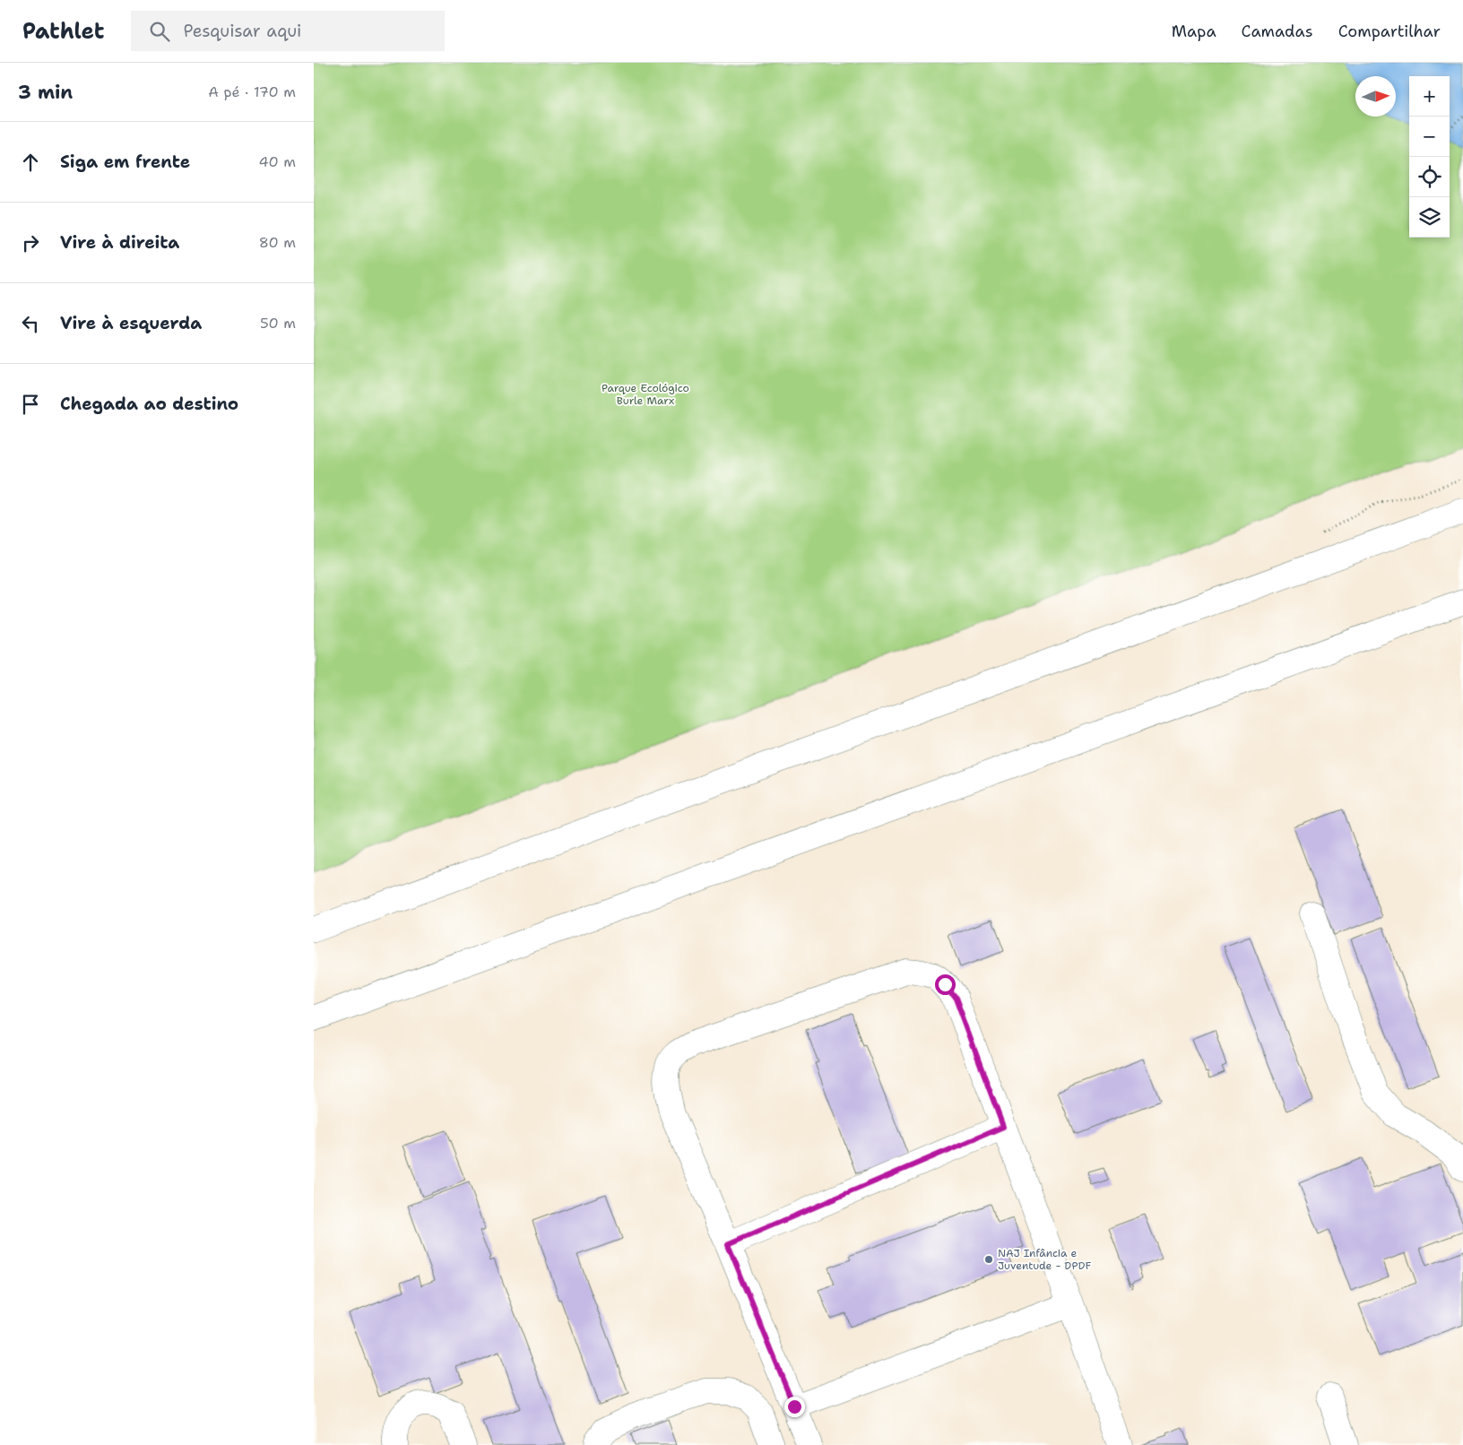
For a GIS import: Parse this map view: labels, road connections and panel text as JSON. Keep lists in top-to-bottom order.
{
  "parks": ["Parque Ecológico Burle Marx"],
  "places": ["NAJ Infância e Juventude - DPDF"],
  "north": "right",
  "page": {
    "header": "Pathlet",
    "search": "Pesquisar aqui",
    "nav": ["Mapa", "Camadas", "Compartilhar"],
    "heading": ["3 min", "A pé · 170 m"],
    "map_buttons": ["+", "−"],
    "list": [
      ["Siga em frente", "40 m"],
      ["Vire à direita", "80 m"],
      ["Vire à esquerda", "50 m"],
      "Chegada ao destino"
    ]
  }
}
